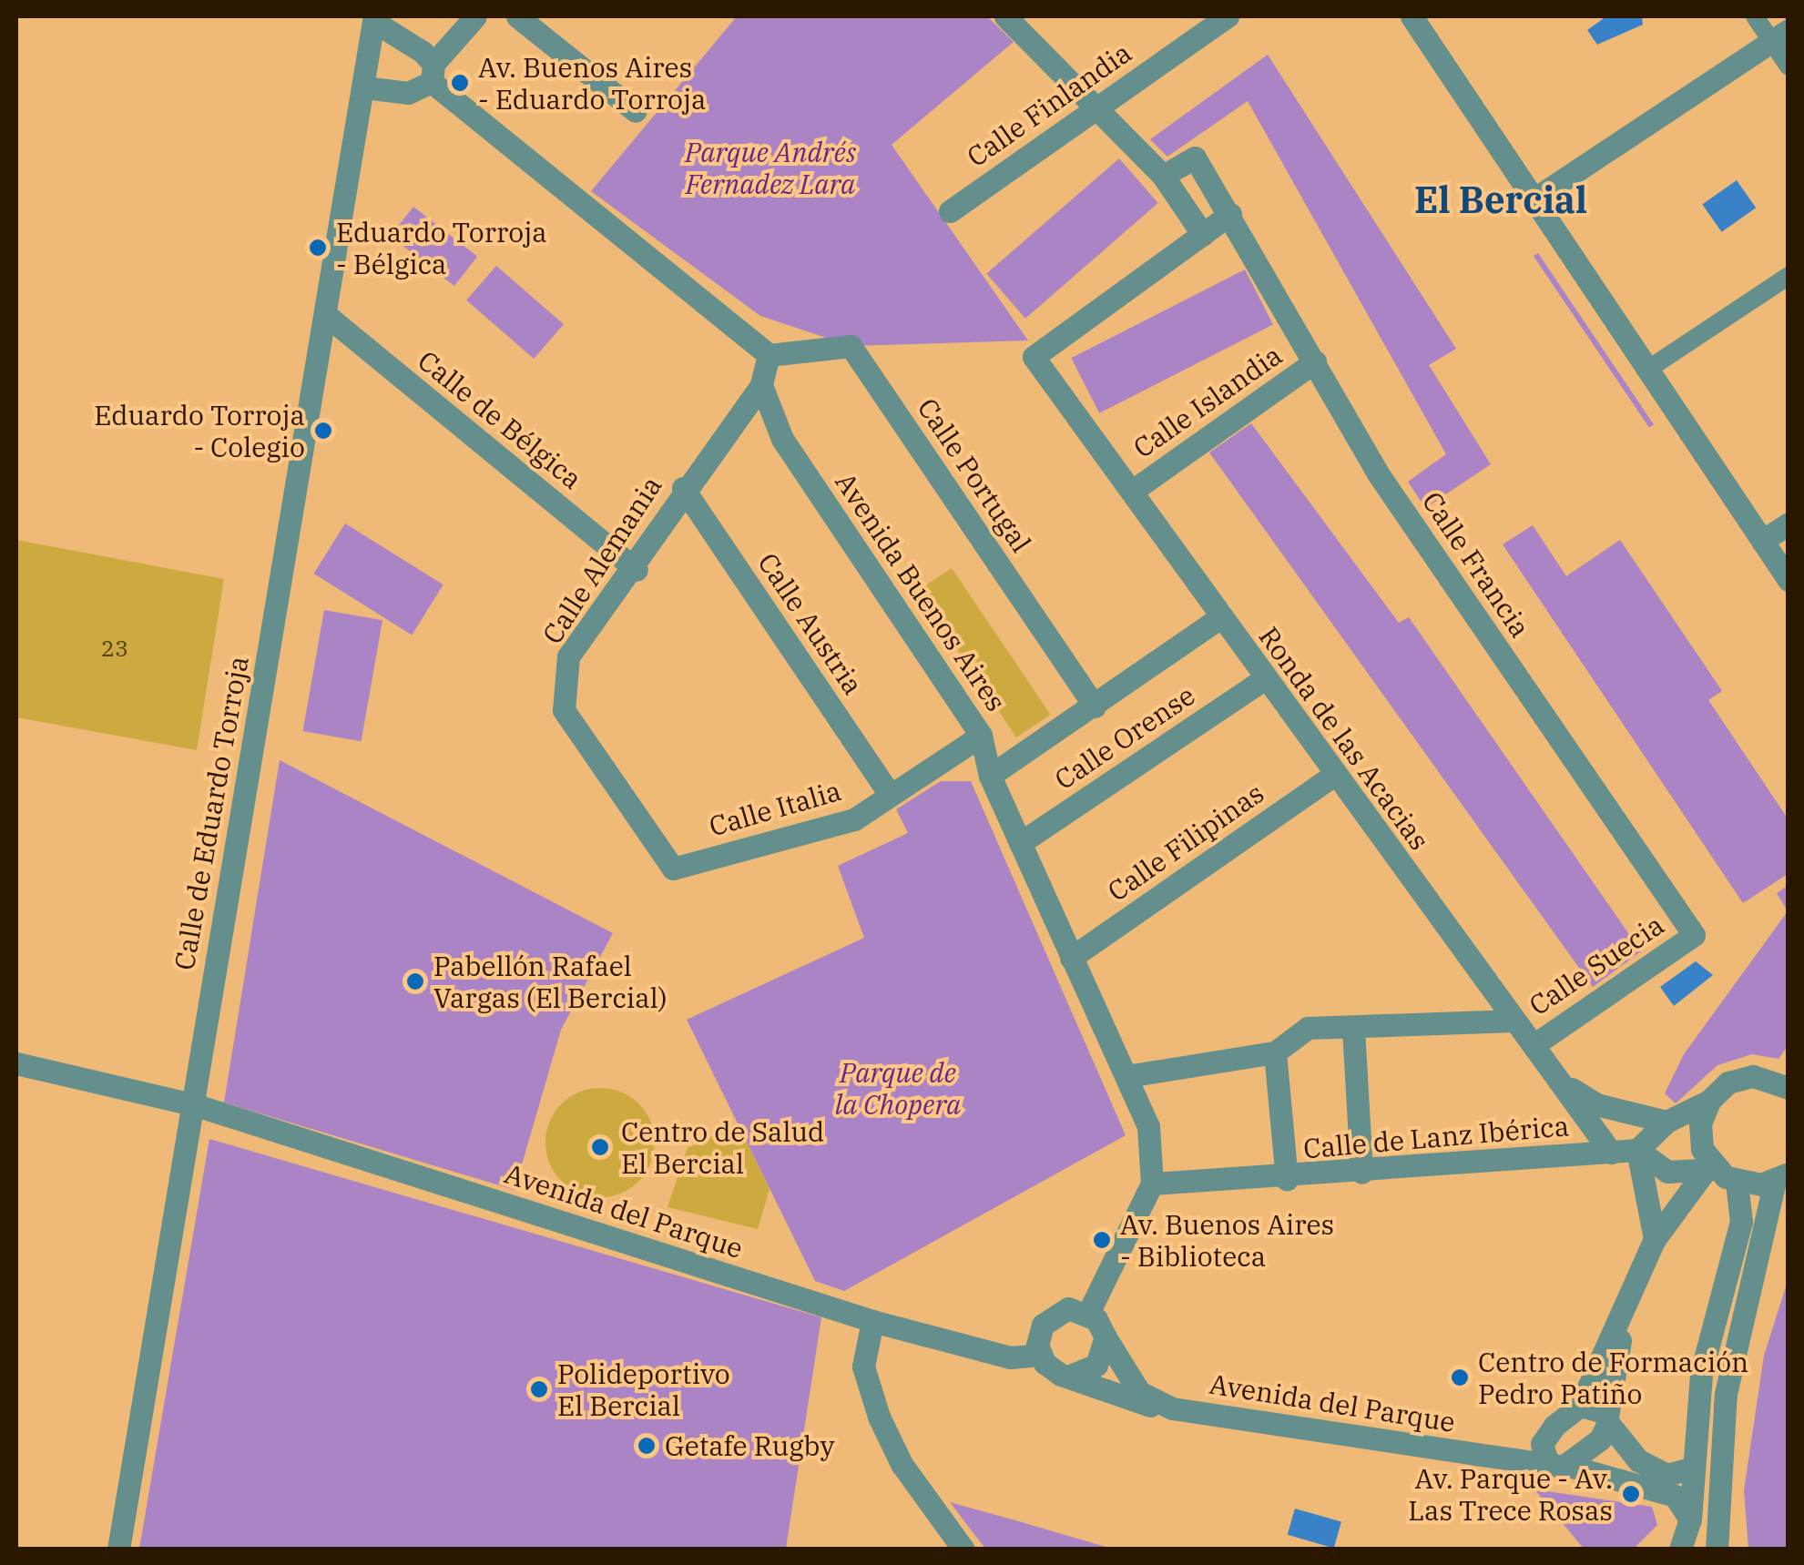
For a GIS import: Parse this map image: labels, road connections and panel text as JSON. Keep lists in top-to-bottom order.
{
  "streets": {
    "street": [
      "Calle Finlandia",
      "Calle Islandia",
      "Calle de Bélgica",
      "Calle Portugal",
      "Calle Alemania",
      "Calle Francia",
      "Avenida Buenos Aires",
      "Calle Austria",
      "Calle Orense",
      "Ronda de las Acacias",
      "Calle Italia",
      "Calle de Eduardo Torroja",
      "Calle Filipinas",
      "Calle Suecia",
      "Calle de Lanz Ibérica",
      "Avenida del Parque"
    ]
  },
  "crossings": [
    ["Calle Islandia", "Calle Francia"],
    ["Calle Islandia", "Ronda de las Acacias"],
    ["Calle de Bélgica", "Calle Alemania"],
    ["Calle de Bélgica", "Calle de Eduardo Torroja"],
    ["Calle Alemania", "Avenida Buenos Aires"],
    ["Calle Alemania", "Calle Austria"],
    ["Calle Alemania", "Calle Italia"],
    ["Calle Francia", "Calle Suecia"],
    ["Avenida Buenos Aires", "Calle Orense"],
    ["Avenida Buenos Aires", "Calle Italia"],
    ["Avenida Buenos Aires", "Calle Filipinas"],
    ["Avenida Buenos Aires", "Calle de Lanz Ibérica"],
    ["Avenida Buenos Aires", "Avenida del Parque"],
    ["Calle Austria", "Calle Italia"],
    ["Calle Orense", "Ronda de las Acacias"],
    ["Ronda de las Acacias", "Calle Filipinas"],
    ["Ronda de las Acacias", "Calle Suecia"],
    ["Ronda de las Acacias", "Calle de Lanz Ibérica"],
    ["Calle de Eduardo Torroja", "Avenida del Parque"]
  ],
  "districts": ["El Bercial"],
  "parks": ["Parque Andrés Fernadez Lara", "Parque de la Chopera"],
  "places": [
    "Av. Buenos Aires - Eduardo Torroja",
    "Eduardo Torroja - Bélgica",
    "Eduardo Torroja - Colegio",
    "Pabellón Rafael Vargas (El Bercial)",
    "Centro de Salud El Bercial",
    "Av. Buenos Aires - Biblioteca",
    "Centro de Formación Pedro Patiño",
    "Polideportivo El Bercial",
    "Getafe Rugby",
    "Av. Parque - Av. Las Trece Rosas"
  ],
  "house_numbers": ["23"]
}
